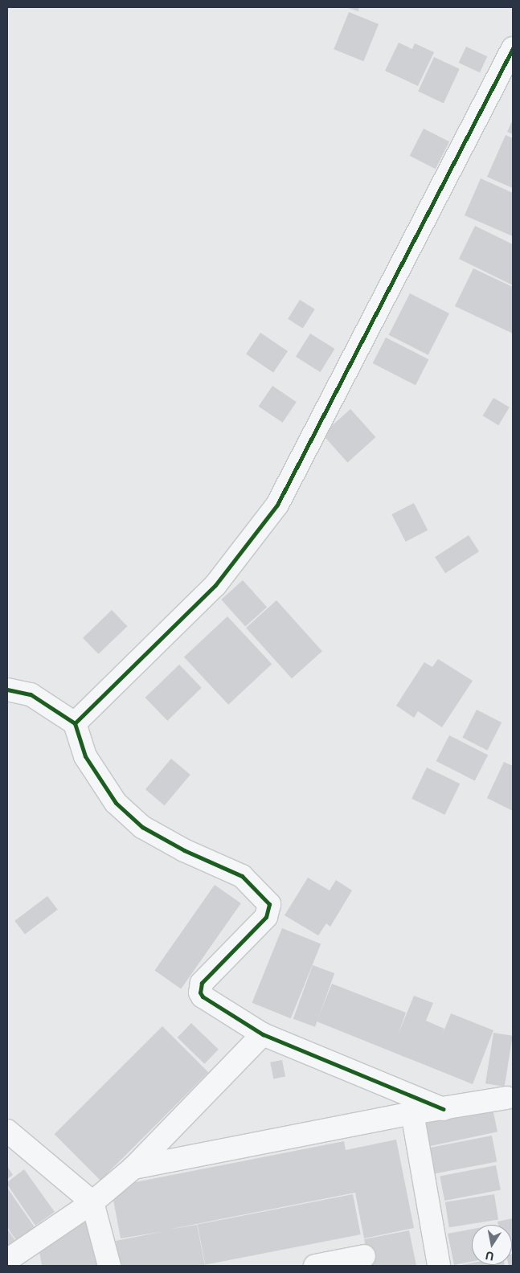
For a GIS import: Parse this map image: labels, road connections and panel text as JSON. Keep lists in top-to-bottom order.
{
  "north": "bottom"
}
